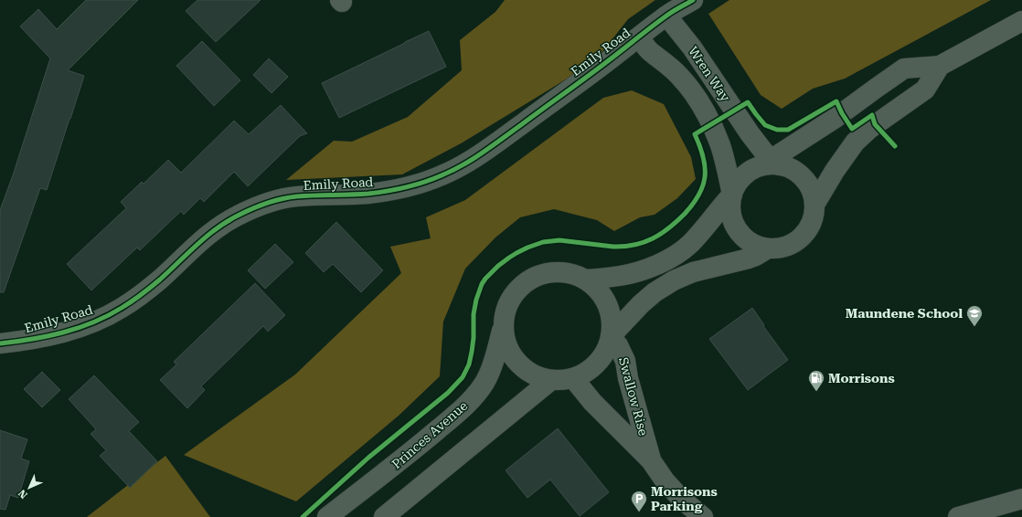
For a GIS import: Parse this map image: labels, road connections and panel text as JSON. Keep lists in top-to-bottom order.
{
  "streets": {
    "street": [
      "Emily Road",
      "Wren Way",
      "Swallow Rise",
      "Princes Avenue"
    ]
  },
  "crossings": [
    ["Emily Road", "Wren Way"],
    ["Wren Way", "Princes Avenue"],
    ["Swallow Rise", "Princes Avenue"]
  ],
  "places": {
    "school or university": ["Maundene School"],
    "fuel station": ["Morrisons"],
    "parking": ["Morrisons Parking"]
  },
  "north": "bottom left"
}
